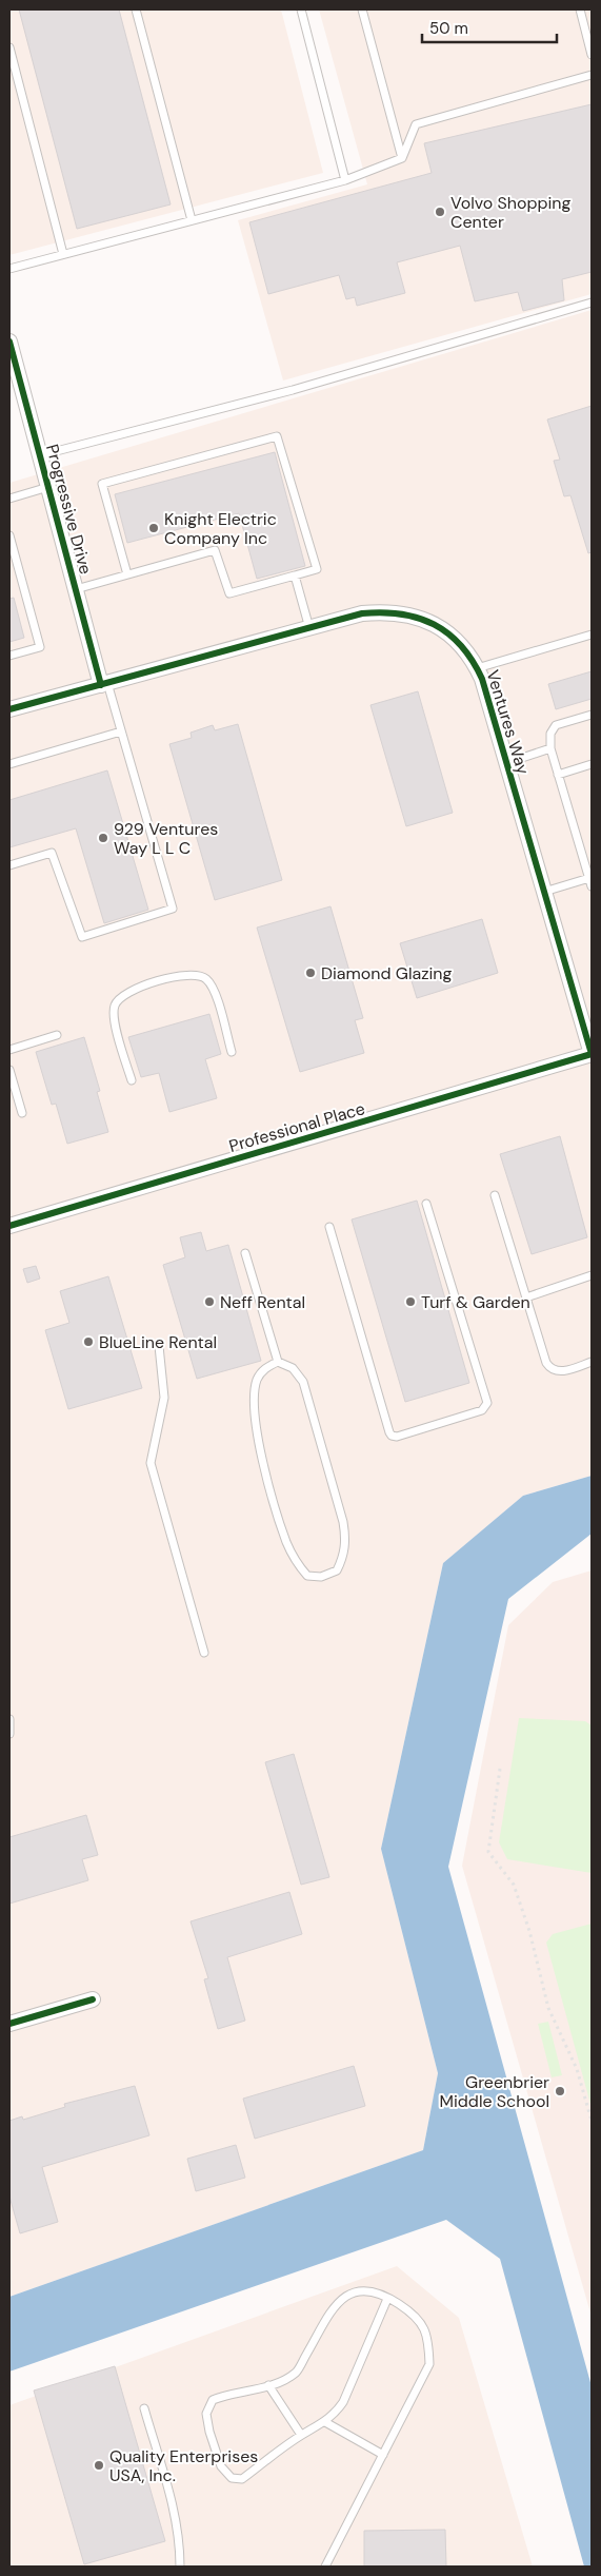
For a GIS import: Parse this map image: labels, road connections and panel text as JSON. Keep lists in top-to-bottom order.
{
  "streets": {
    "street": ["Progressive Drive", "Ventures Way", "Professional Place"]
  },
  "crossings": [
    ["Progressive Drive", "Ventures Way"],
    ["Ventures Way", "Professional Place"]
  ],
  "places": [
    "Volvo Shopping Center",
    "Knight Electric Company Inc",
    "929 Ventures Way L L C",
    "Diamond Glazing",
    "Neff Rental",
    "Turf & Garden",
    "BlueLine Rental",
    "Greenbrier Middle School",
    "Quality Enterprises USA, Inc."
  ],
  "scale_bar": "50 m"
}
